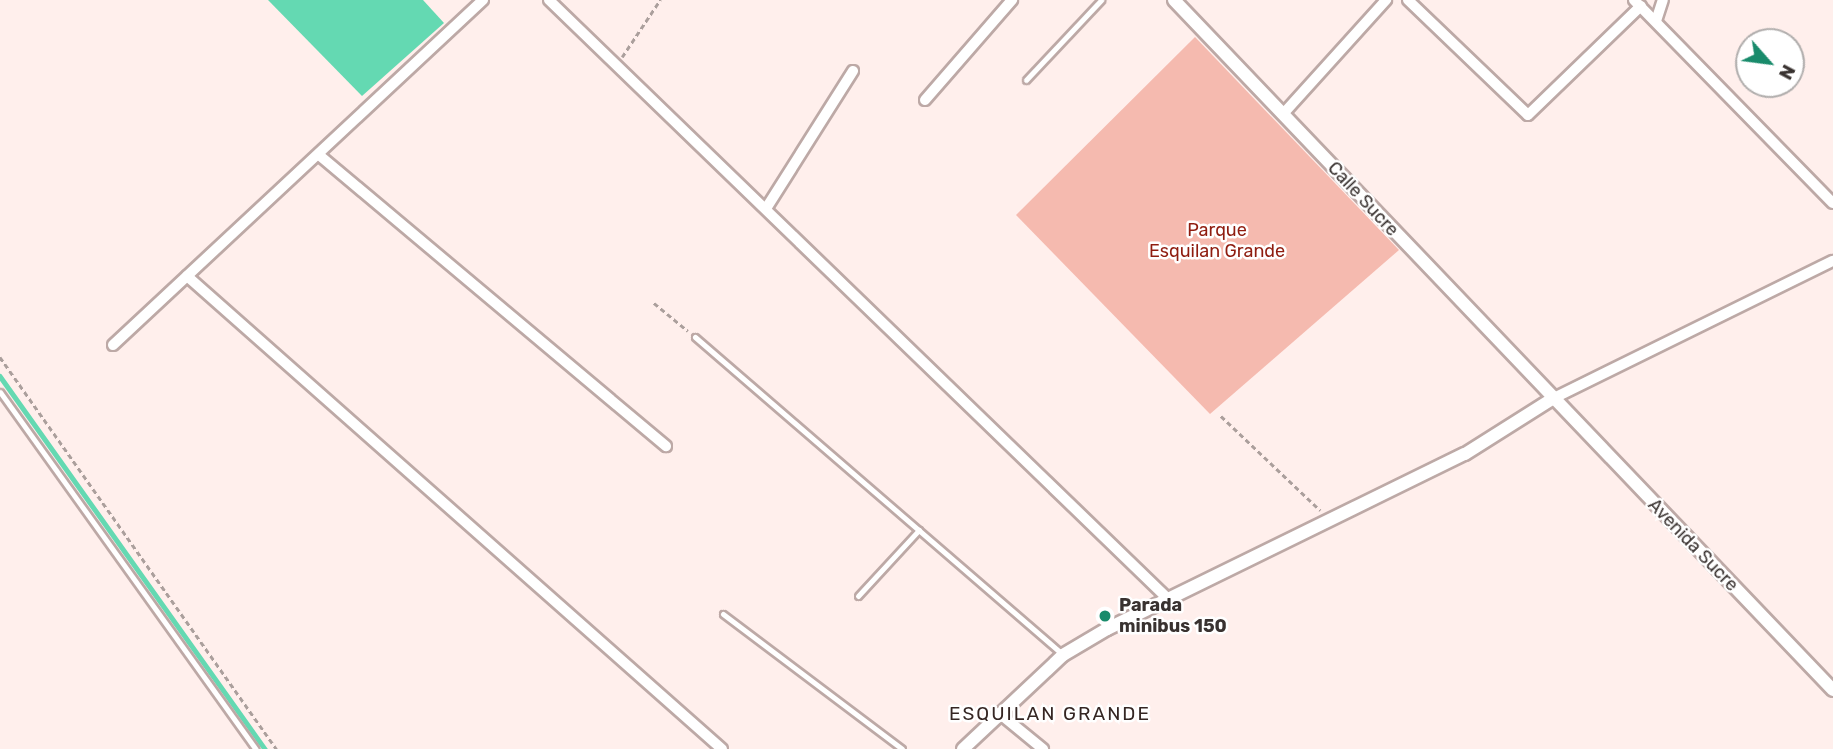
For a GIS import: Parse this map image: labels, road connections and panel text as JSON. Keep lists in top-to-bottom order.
{
  "streets": {
    "street": ["Calle Sucre", "Avenida Sucre"]
  },
  "crossings": [
    ["Calle Sucre", "Avenida Sucre"]
  ],
  "districts": ["ESQUILAN GRANDE"],
  "parks": ["Parque Esquilan Grande"],
  "places": ["Parada minibus 150"],
  "north": "bottom right"
}
